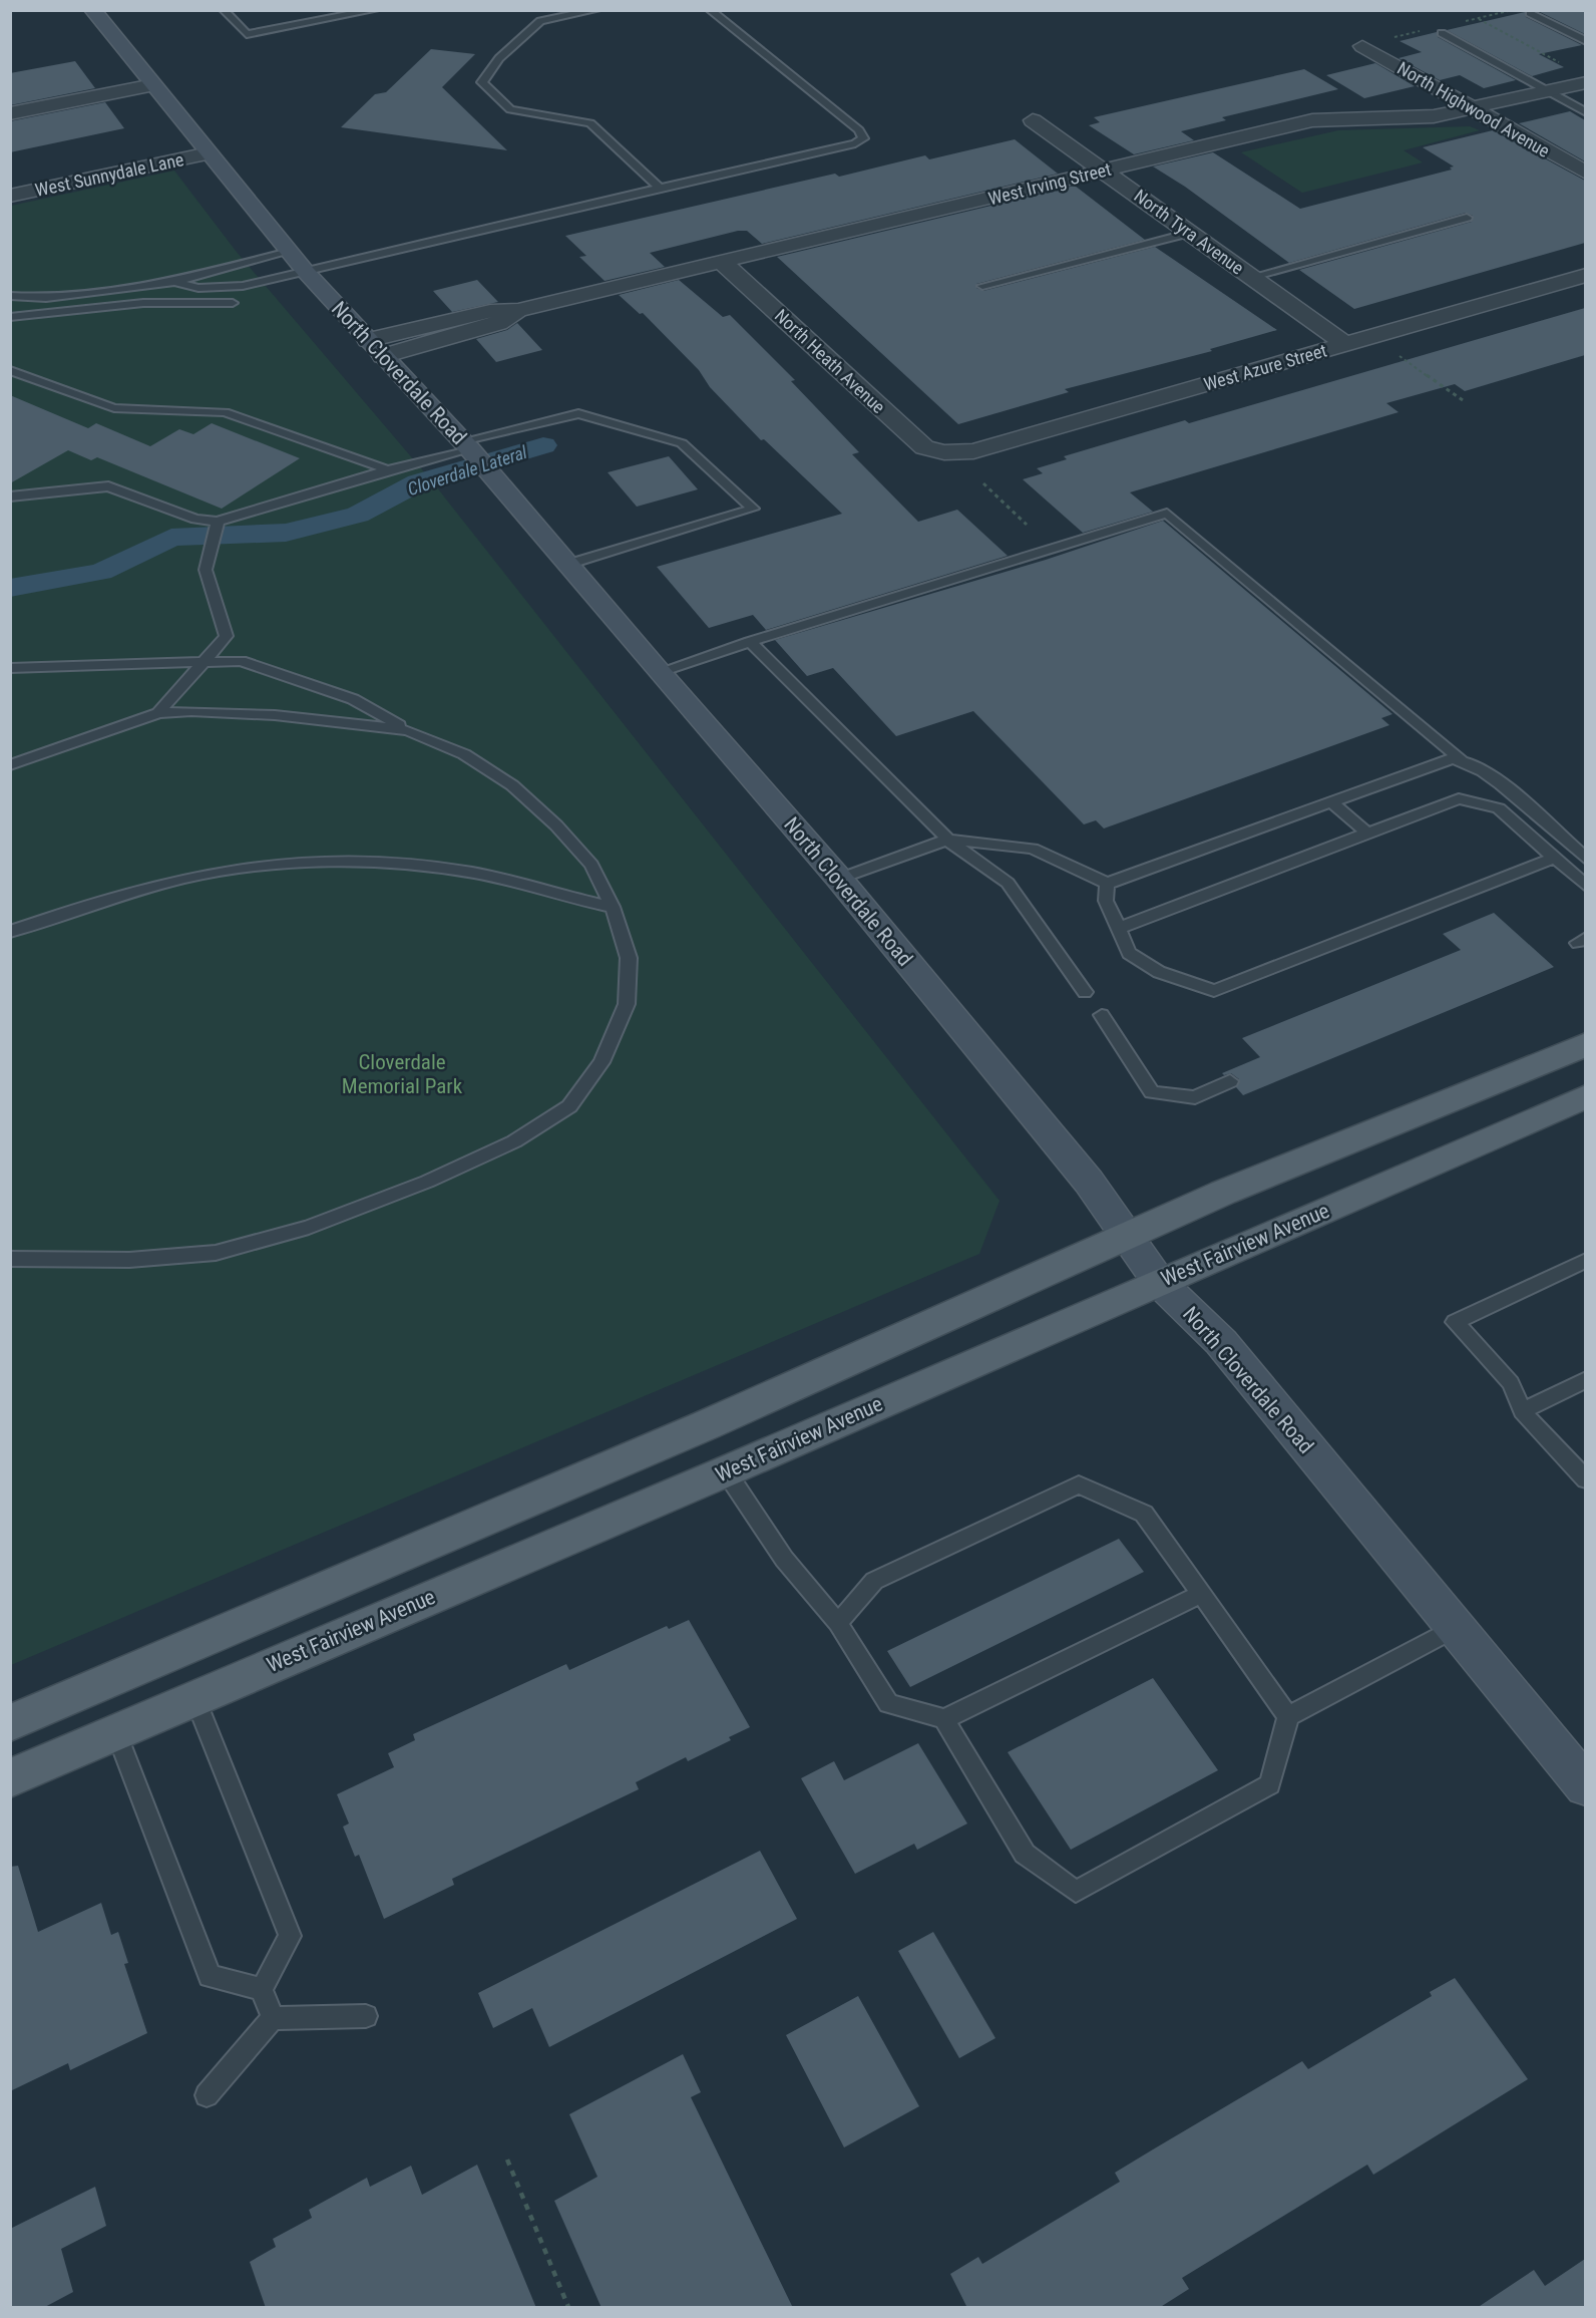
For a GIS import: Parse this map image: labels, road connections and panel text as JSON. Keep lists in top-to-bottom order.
{
  "streets": {
    "main road": ["North Cloverdale Road", "West Fairview Avenue"],
    "street": [
      "North Highwood Avenue",
      "West Sunnydale Lane",
      "West Irving Street",
      "North Tyra Avenue",
      "North Heath Avenue",
      "West Azure Street"
    ]
  },
  "crossings": [
    ["North Highwood Avenue", "West Irving Street"],
    ["West Sunnydale Lane", "North Cloverdale Road"],
    ["West Irving Street", "North Tyra Avenue"],
    ["West Irving Street", "North Heath Avenue"],
    ["West Irving Street", "North Cloverdale Road"],
    ["North Tyra Avenue", "West Azure Street"],
    ["North Heath Avenue", "West Azure Street"],
    ["North Cloverdale Road", "West Fairview Avenue"]
  ],
  "water": ["Cloverdale Lateral"],
  "parks": ["Cloverdale Memorial Park"]
}
